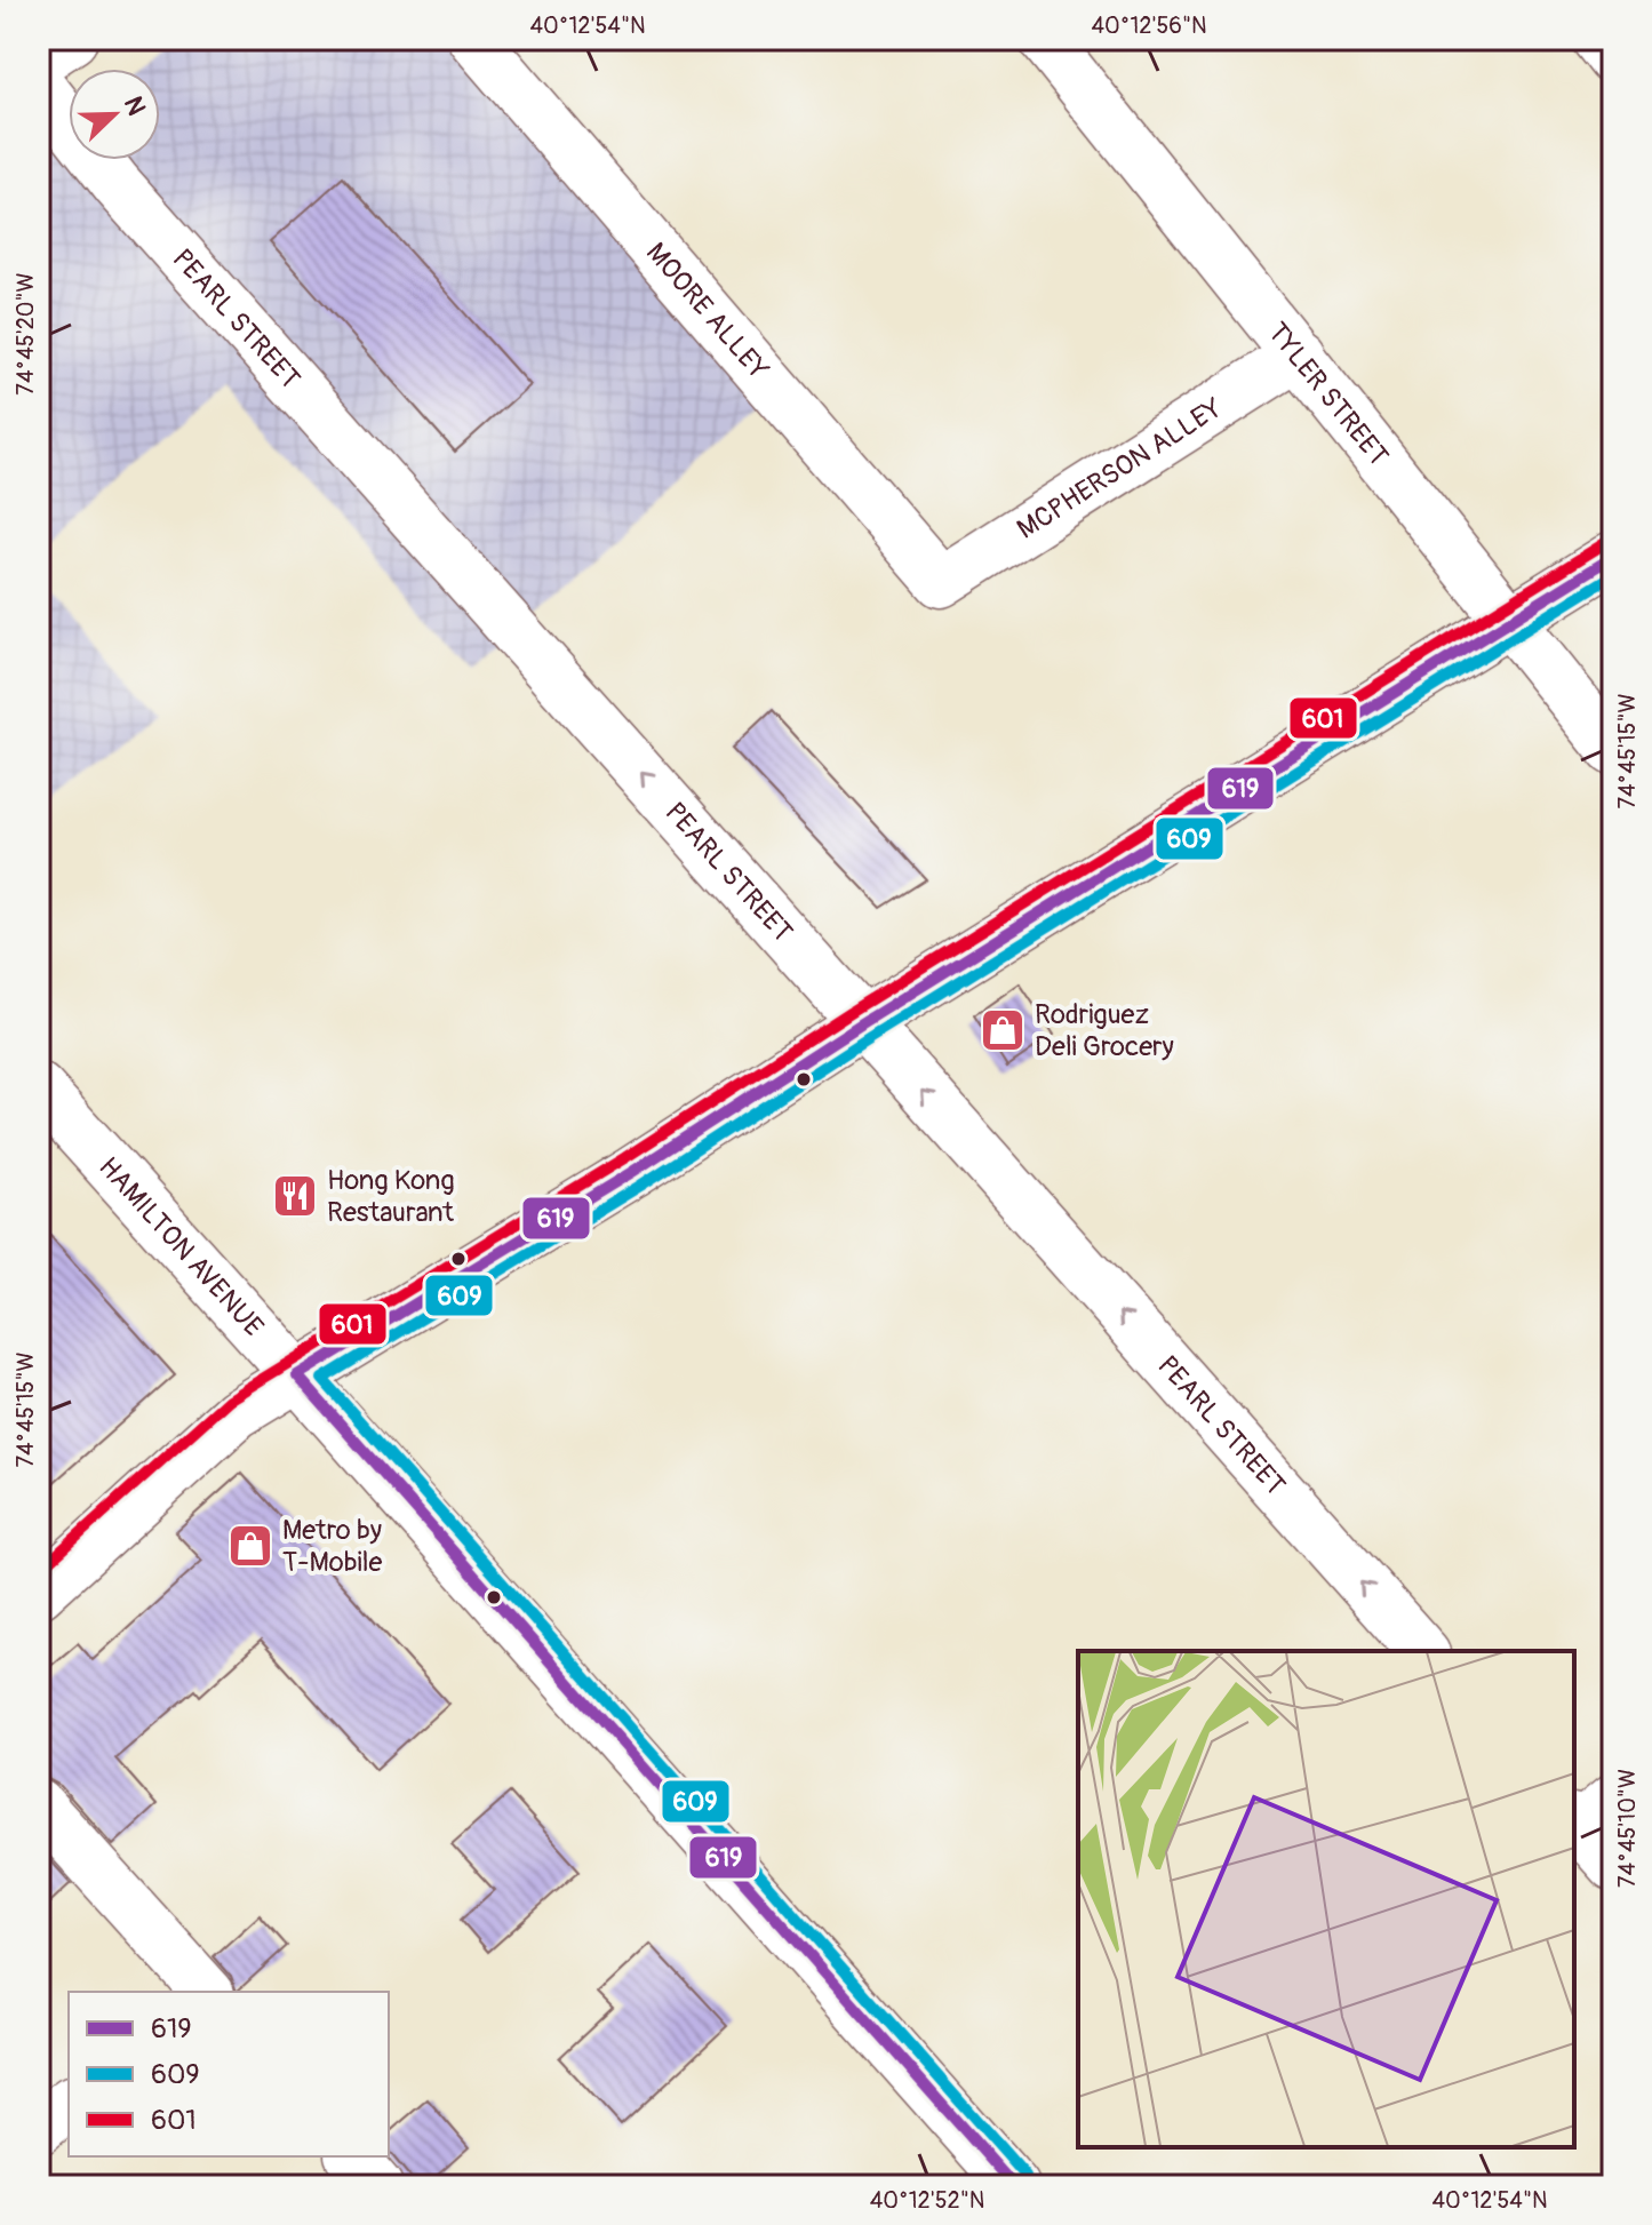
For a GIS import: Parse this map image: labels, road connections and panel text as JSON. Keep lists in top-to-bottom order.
{
  "streets": {
    "street": [
      "MOORE ALLEY",
      "PEARL STREET",
      "TYLER STREET",
      "MCPHERSON ALLEY",
      "HAMILTON AVENUE"
    ]
  },
  "crossings": [
    ["MOORE ALLEY", "MCPHERSON ALLEY"],
    ["TYLER STREET", "MCPHERSON ALLEY"]
  ],
  "one_way": ["PEARL STREET"],
  "places": {
    "shop": ["Rodriguez Deli Grocery", "Metro by T-Mobile"],
    "restaurant": ["Hong Kong Restaurant"]
  },
  "lines": ["transit line 601", "transit line 619", "transit line 609"],
  "legend": ["619", "609", "601"],
  "north": "top right",
  "coordinates": [
    "40°12'54\"N",
    "40°12'56\"N",
    "74°45'20\"W",
    "74°45'15\"W",
    "74°45'10\"W",
    "40°12'52\"N"
  ]
}
